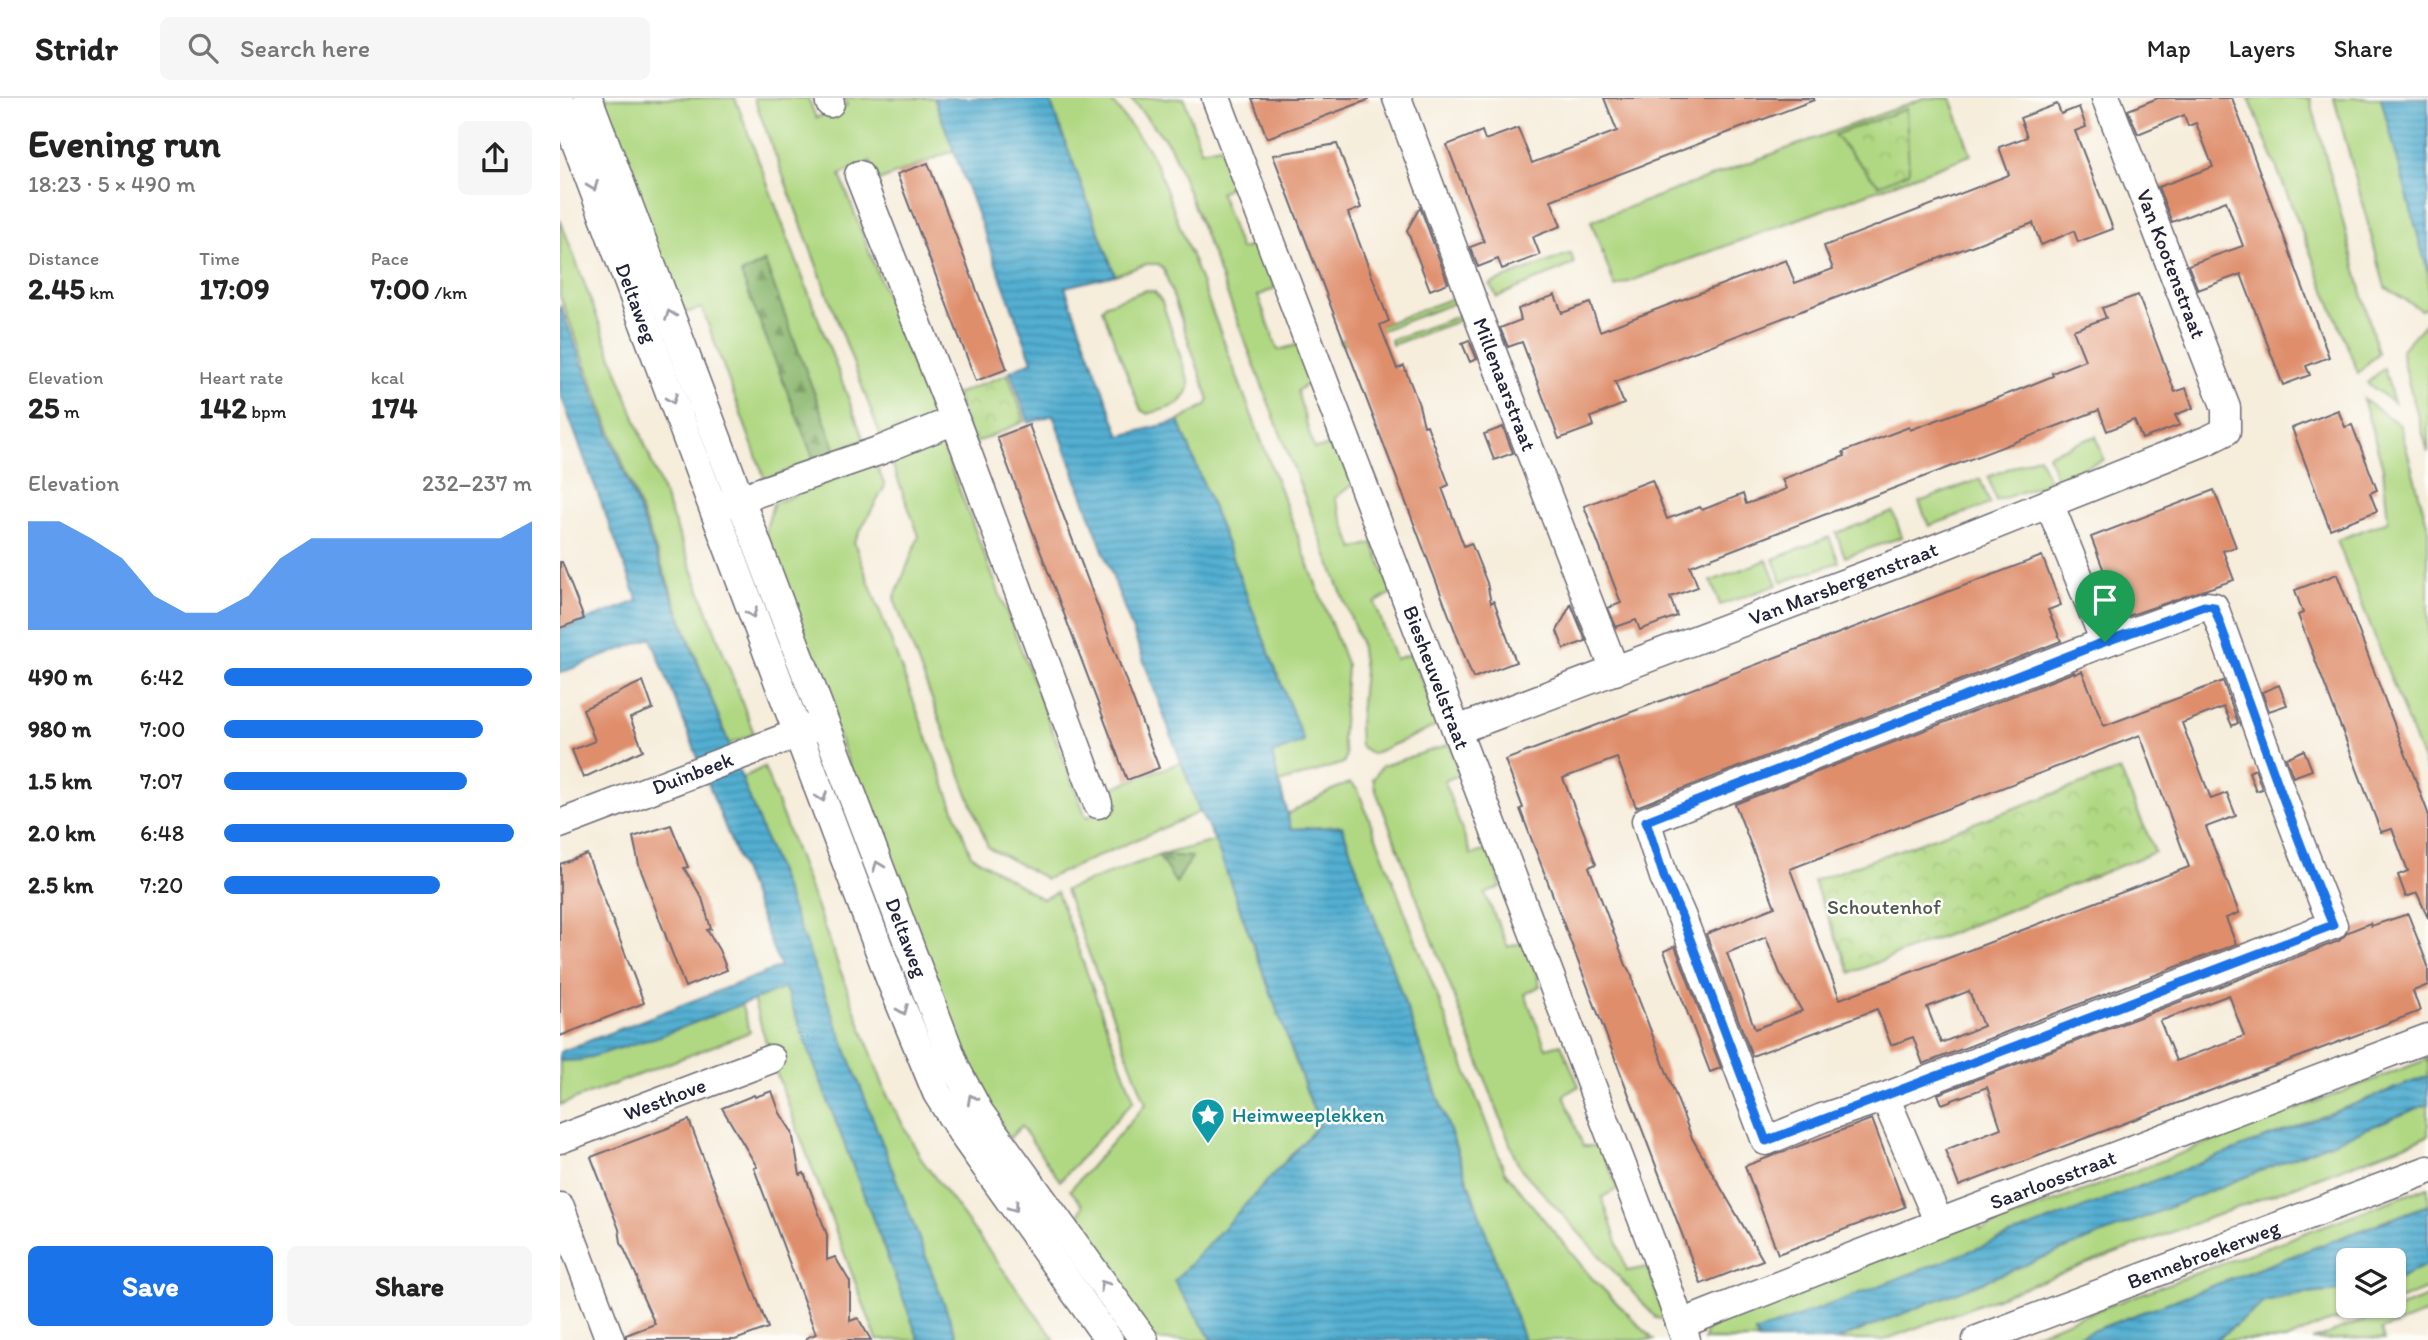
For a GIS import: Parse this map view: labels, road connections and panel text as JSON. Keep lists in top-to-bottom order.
{
  "streets": {
    "street": [
      "Van Kootenstraat",
      "Deltaweg",
      "Millenaarstraat",
      "Van Marsbergenstraat",
      "Biesheuvelstraat",
      "Duinbeek",
      "Westhove",
      "Saarloosstraat",
      "Bennebroekerweg"
    ]
  },
  "crossings": [
    ["Van Kootenstraat", "Van Marsbergenstraat"],
    ["Deltaweg", "Duinbeek"],
    ["Millenaarstraat", "Van Marsbergenstraat"],
    ["Van Marsbergenstraat", "Biesheuvelstraat"],
    ["Biesheuvelstraat", "Saarloosstraat"]
  ],
  "parks": ["Schoutenhof"],
  "places": {
    "place": ["Heimweeplekken"]
  },
  "page": {
    "header": "Stridr",
    "search": "Search here",
    "nav": ["Map", "Layers", "Share"],
    "heading": ["Evening run", "18:23 · 5 × 490 m"],
    "stats": [
      ["Distance", "2.45 km"],
      ["Time", "17:09"],
      ["Pace", "7:00 /km"],
      ["Elevation", "25 m"],
      ["Heart rate", "142 bpm"],
      ["kcal", "174"]
    ],
    "chart": ["Elevation", "232–237 m"],
    "list": [
      {
        "name": "490 m",
        "note": "6:42"
      },
      {
        "name": "980 m",
        "note": "7:00"
      },
      {
        "name": "1.5 km",
        "note": "7:07"
      },
      {
        "name": "2.0 km",
        "note": "6:48"
      },
      {
        "name": "2.5 km",
        "note": "7:20"
      }
    ],
    "buttons": ["Save", "Share"]
  }
}
